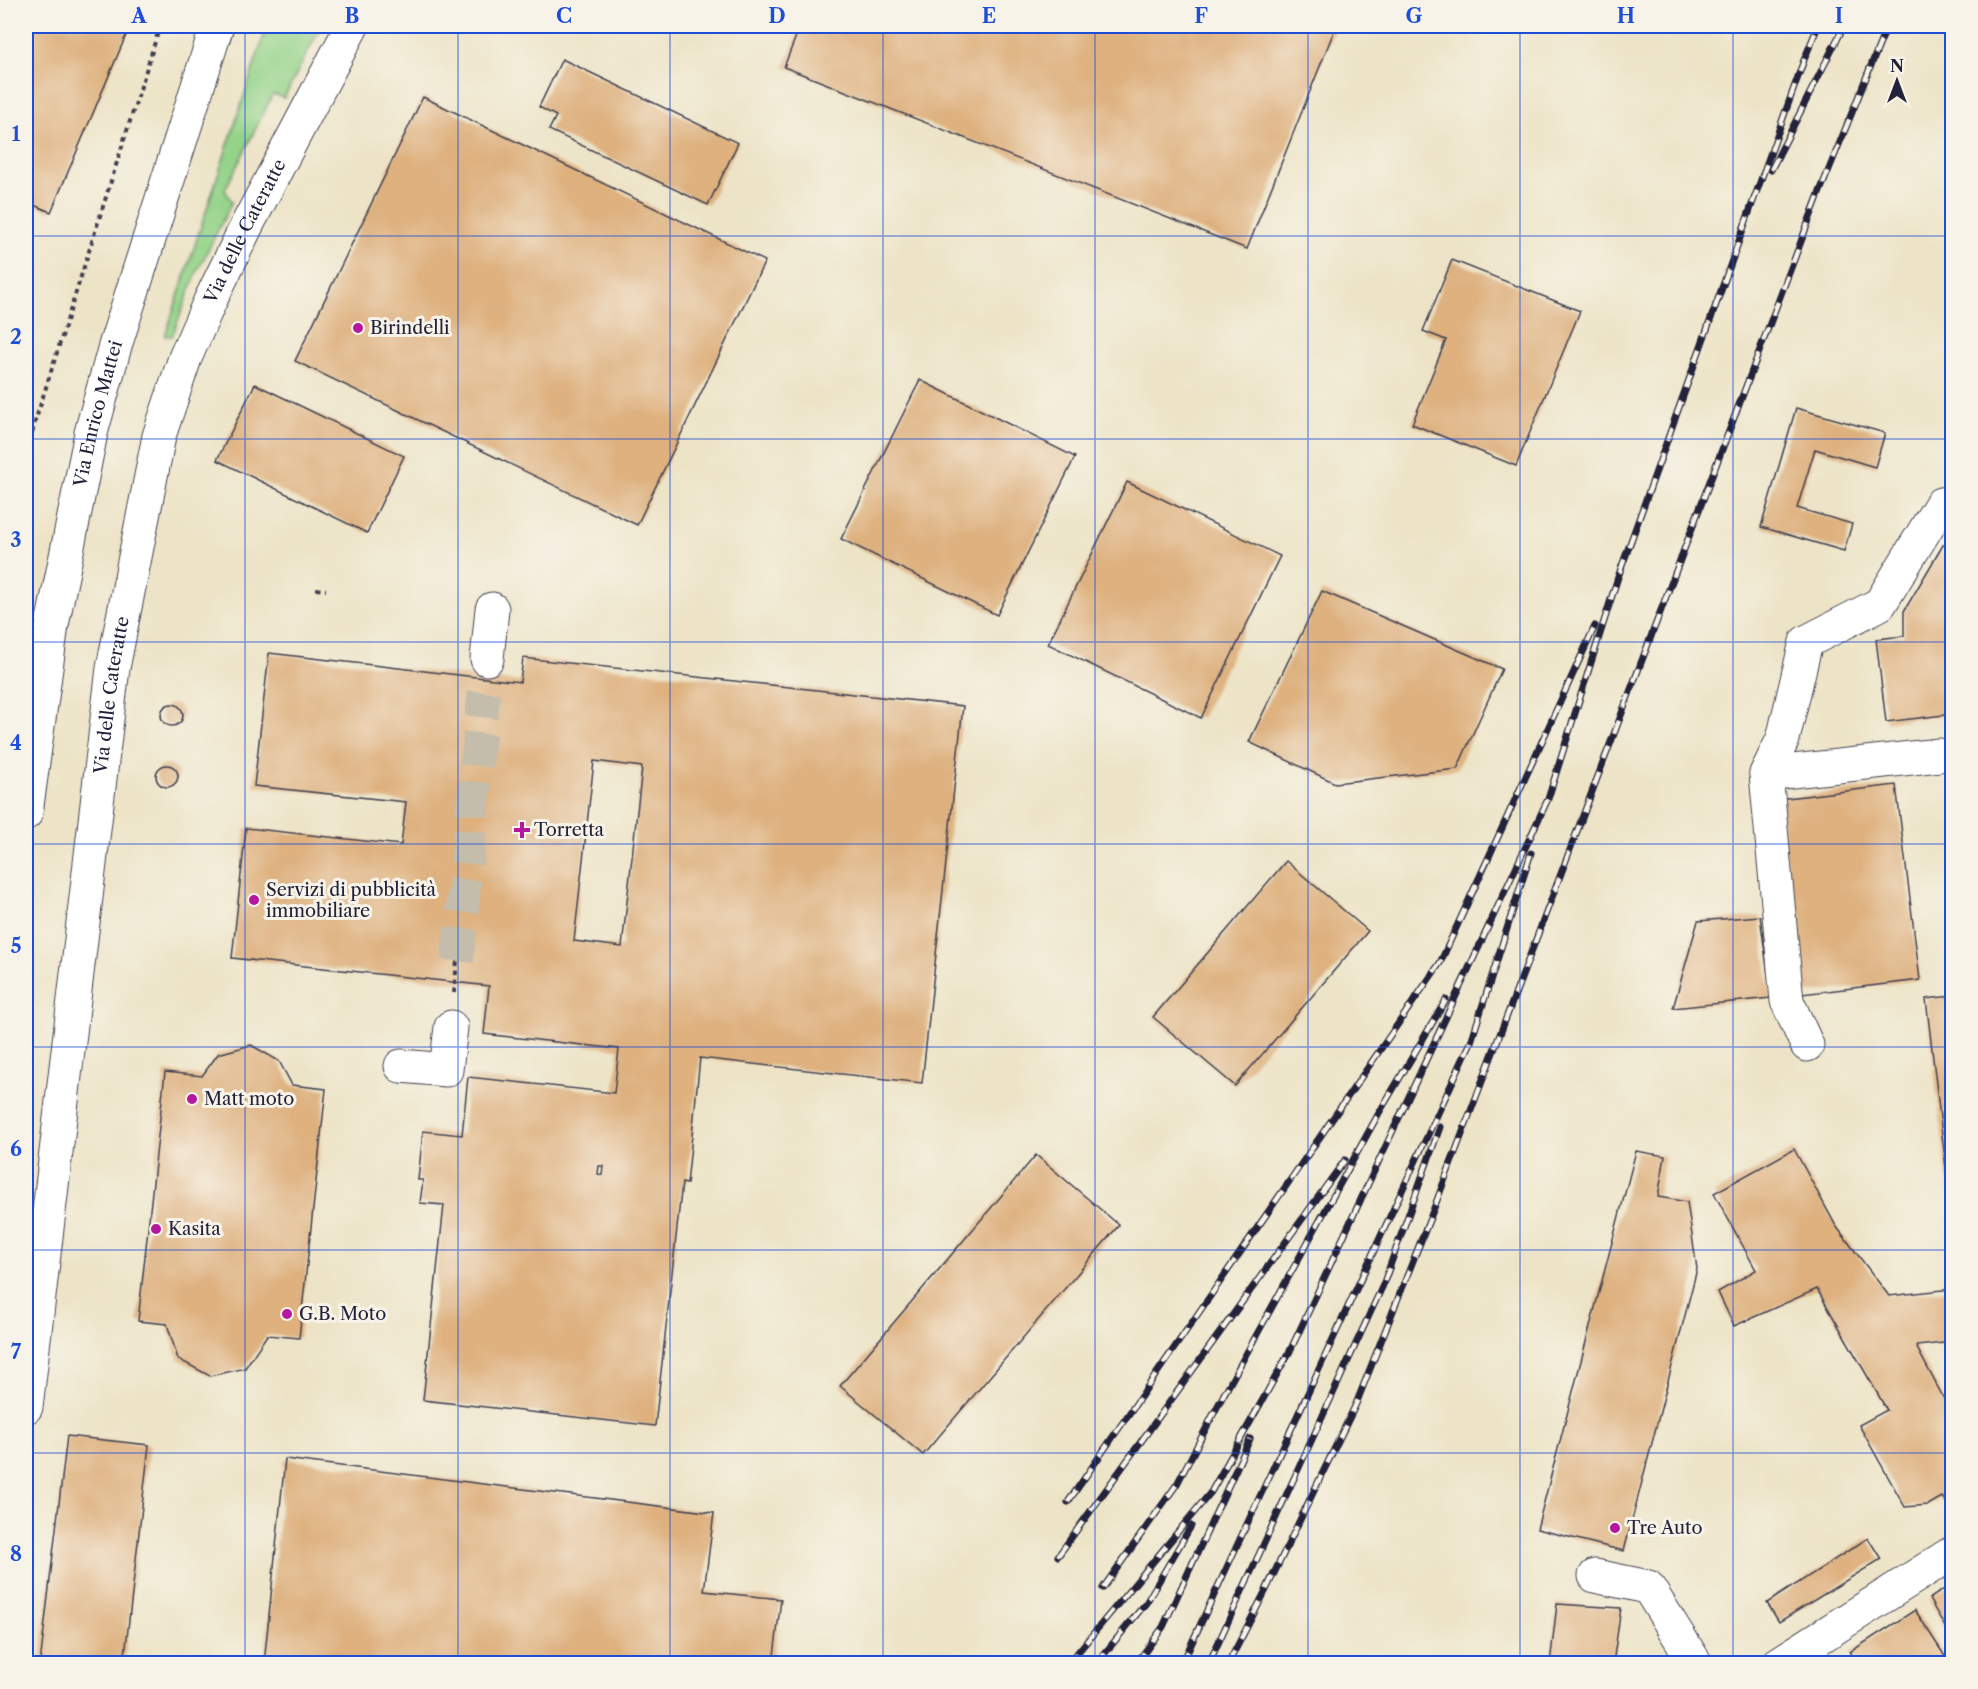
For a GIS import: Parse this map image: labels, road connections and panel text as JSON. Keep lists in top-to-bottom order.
{
  "streets": {
    "street": ["Via delle Cateratte", "Via Enrico Mattei"]
  },
  "places": {
    "other": [
      "Birindelli",
      "Servizi di pubblicità immobiliare",
      "Matt moto",
      "Kasita",
      "G.B. Moto",
      "Tre Auto"
    ],
    "health": ["Torretta"]
  },
  "north": "top",
  "grid": {
    "columns": [
      "A",
      "B",
      "C",
      "D",
      "E",
      "F",
      "G",
      "H",
      "I"
    ],
    "rows": [
      "1",
      "2",
      "3",
      "4",
      "5",
      "6",
      "7",
      "8"
    ]
  }
}
